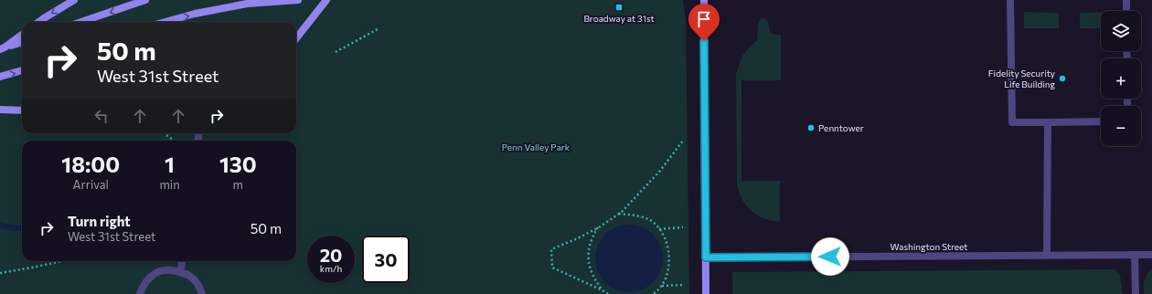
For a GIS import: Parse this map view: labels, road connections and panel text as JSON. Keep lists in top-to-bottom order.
{
  "streets": {
    "street": ["Washington Street"]
  },
  "parks": ["Penn Valley Park"],
  "places": {
    "transit": ["Broadway at 31st"],
    "other": ["Fidelity Security Life Building", "Penntower"]
  },
  "page": {
    "map_buttons": ["+", "−"],
    "turn": ["50 m", "West 31st Street"],
    "eta": [
      "18:00",
      "Arrival",
      "1",
      "min",
      "130",
      "m"
    ],
    "list": [
      {
        "name": "Turn right",
        "note": "West 31st Street",
        "value": "50 m"
      }
    ],
    "speed": "20 km/h",
    "limit": "30"
  }
}
